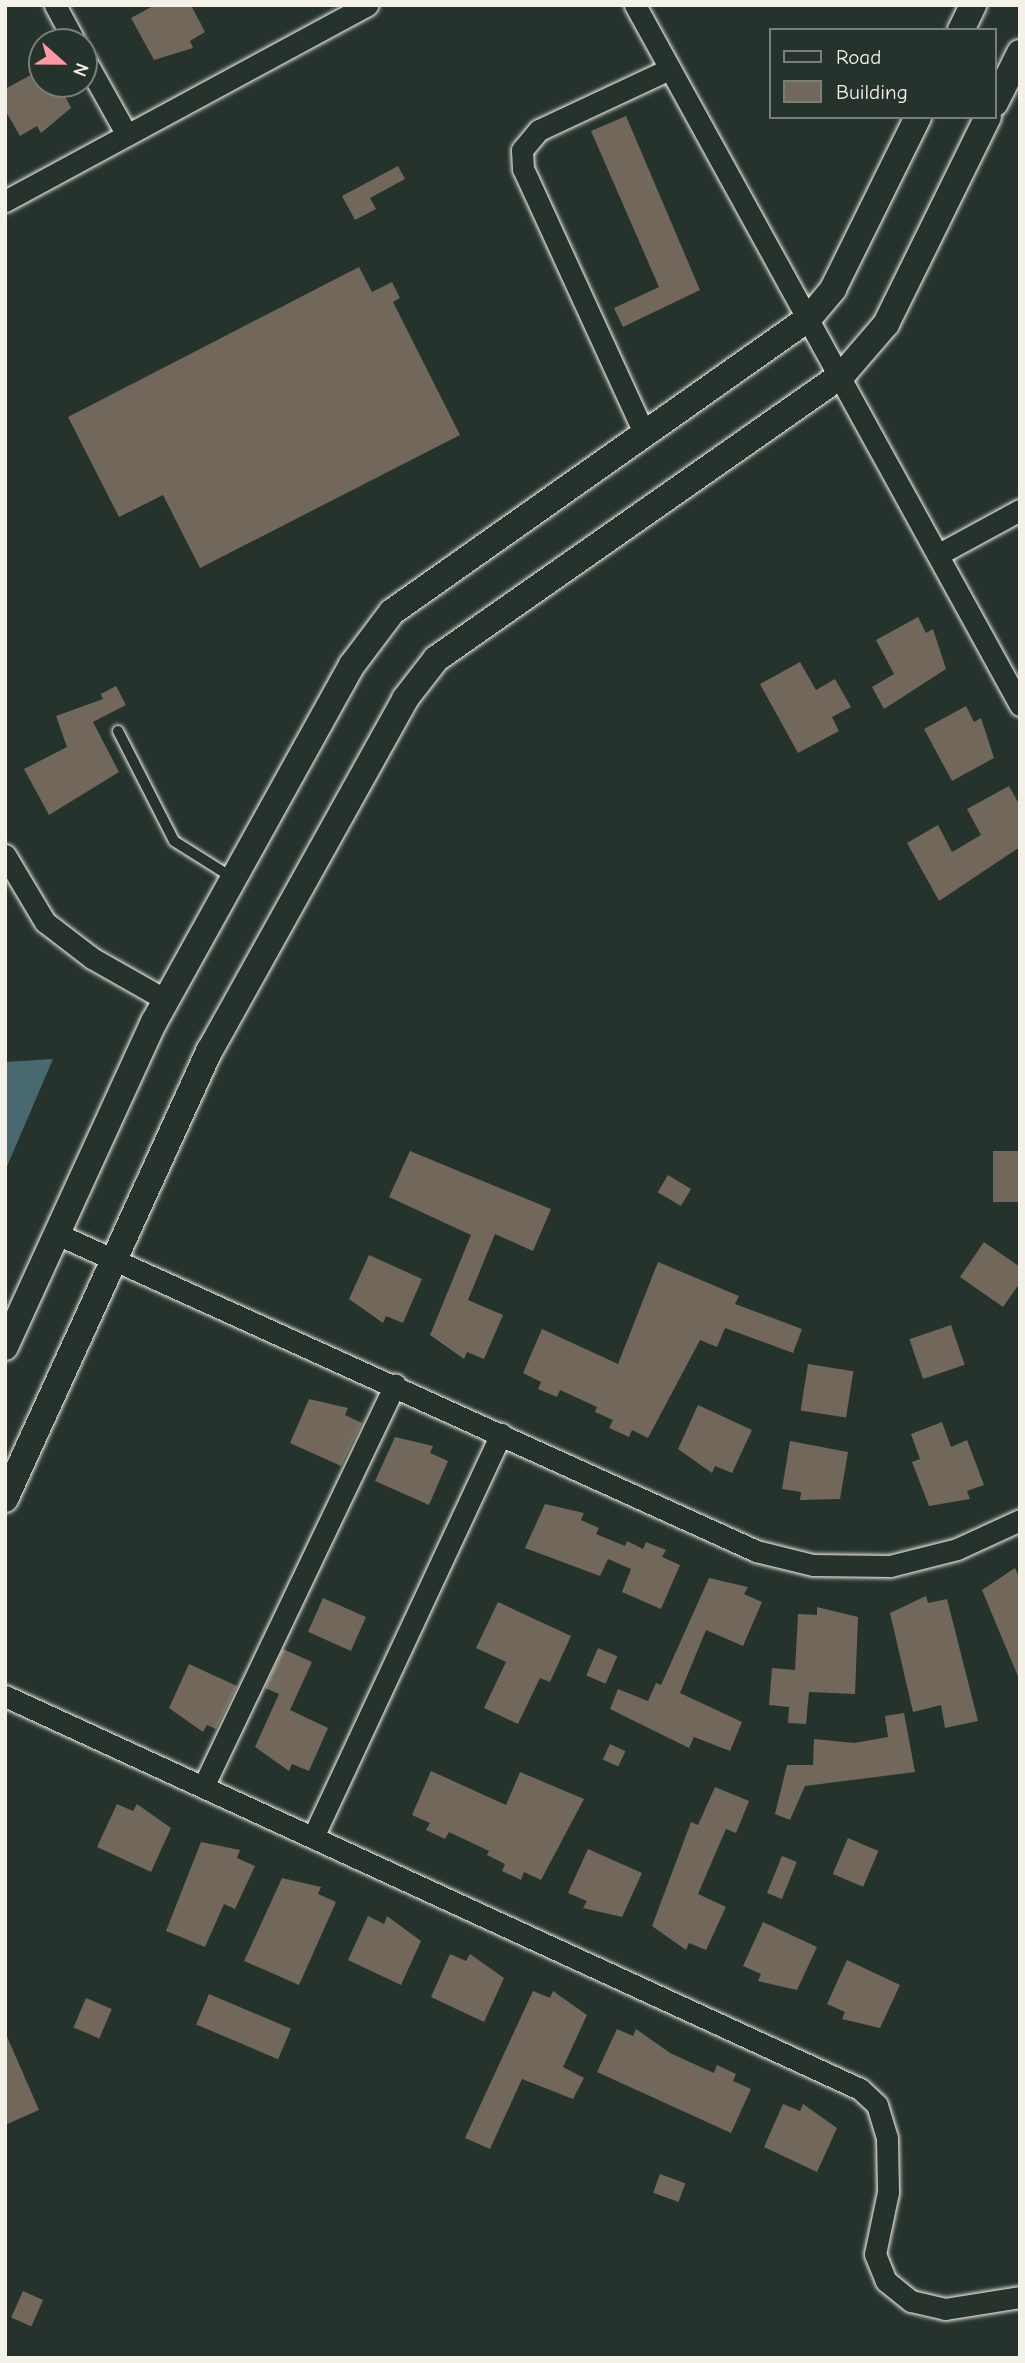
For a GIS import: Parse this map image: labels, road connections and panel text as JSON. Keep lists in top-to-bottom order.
{
  "legend": ["Road", "Building"],
  "north": "right"
}
